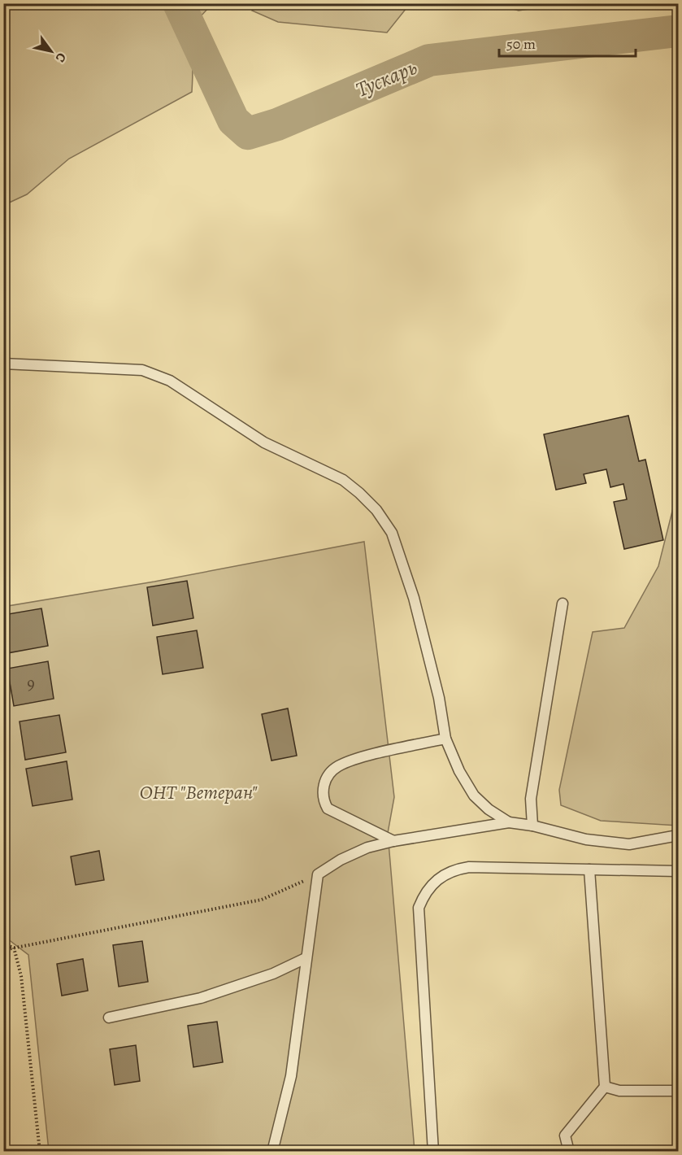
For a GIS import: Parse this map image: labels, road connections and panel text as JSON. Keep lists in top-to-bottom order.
{
  "water": ["Тускарь"],
  "parks": ["ОНТ \"Ветеран\""],
  "house_numbers": ["9"],
  "scale_bar": "50 m",
  "north": "bottom right"
}
